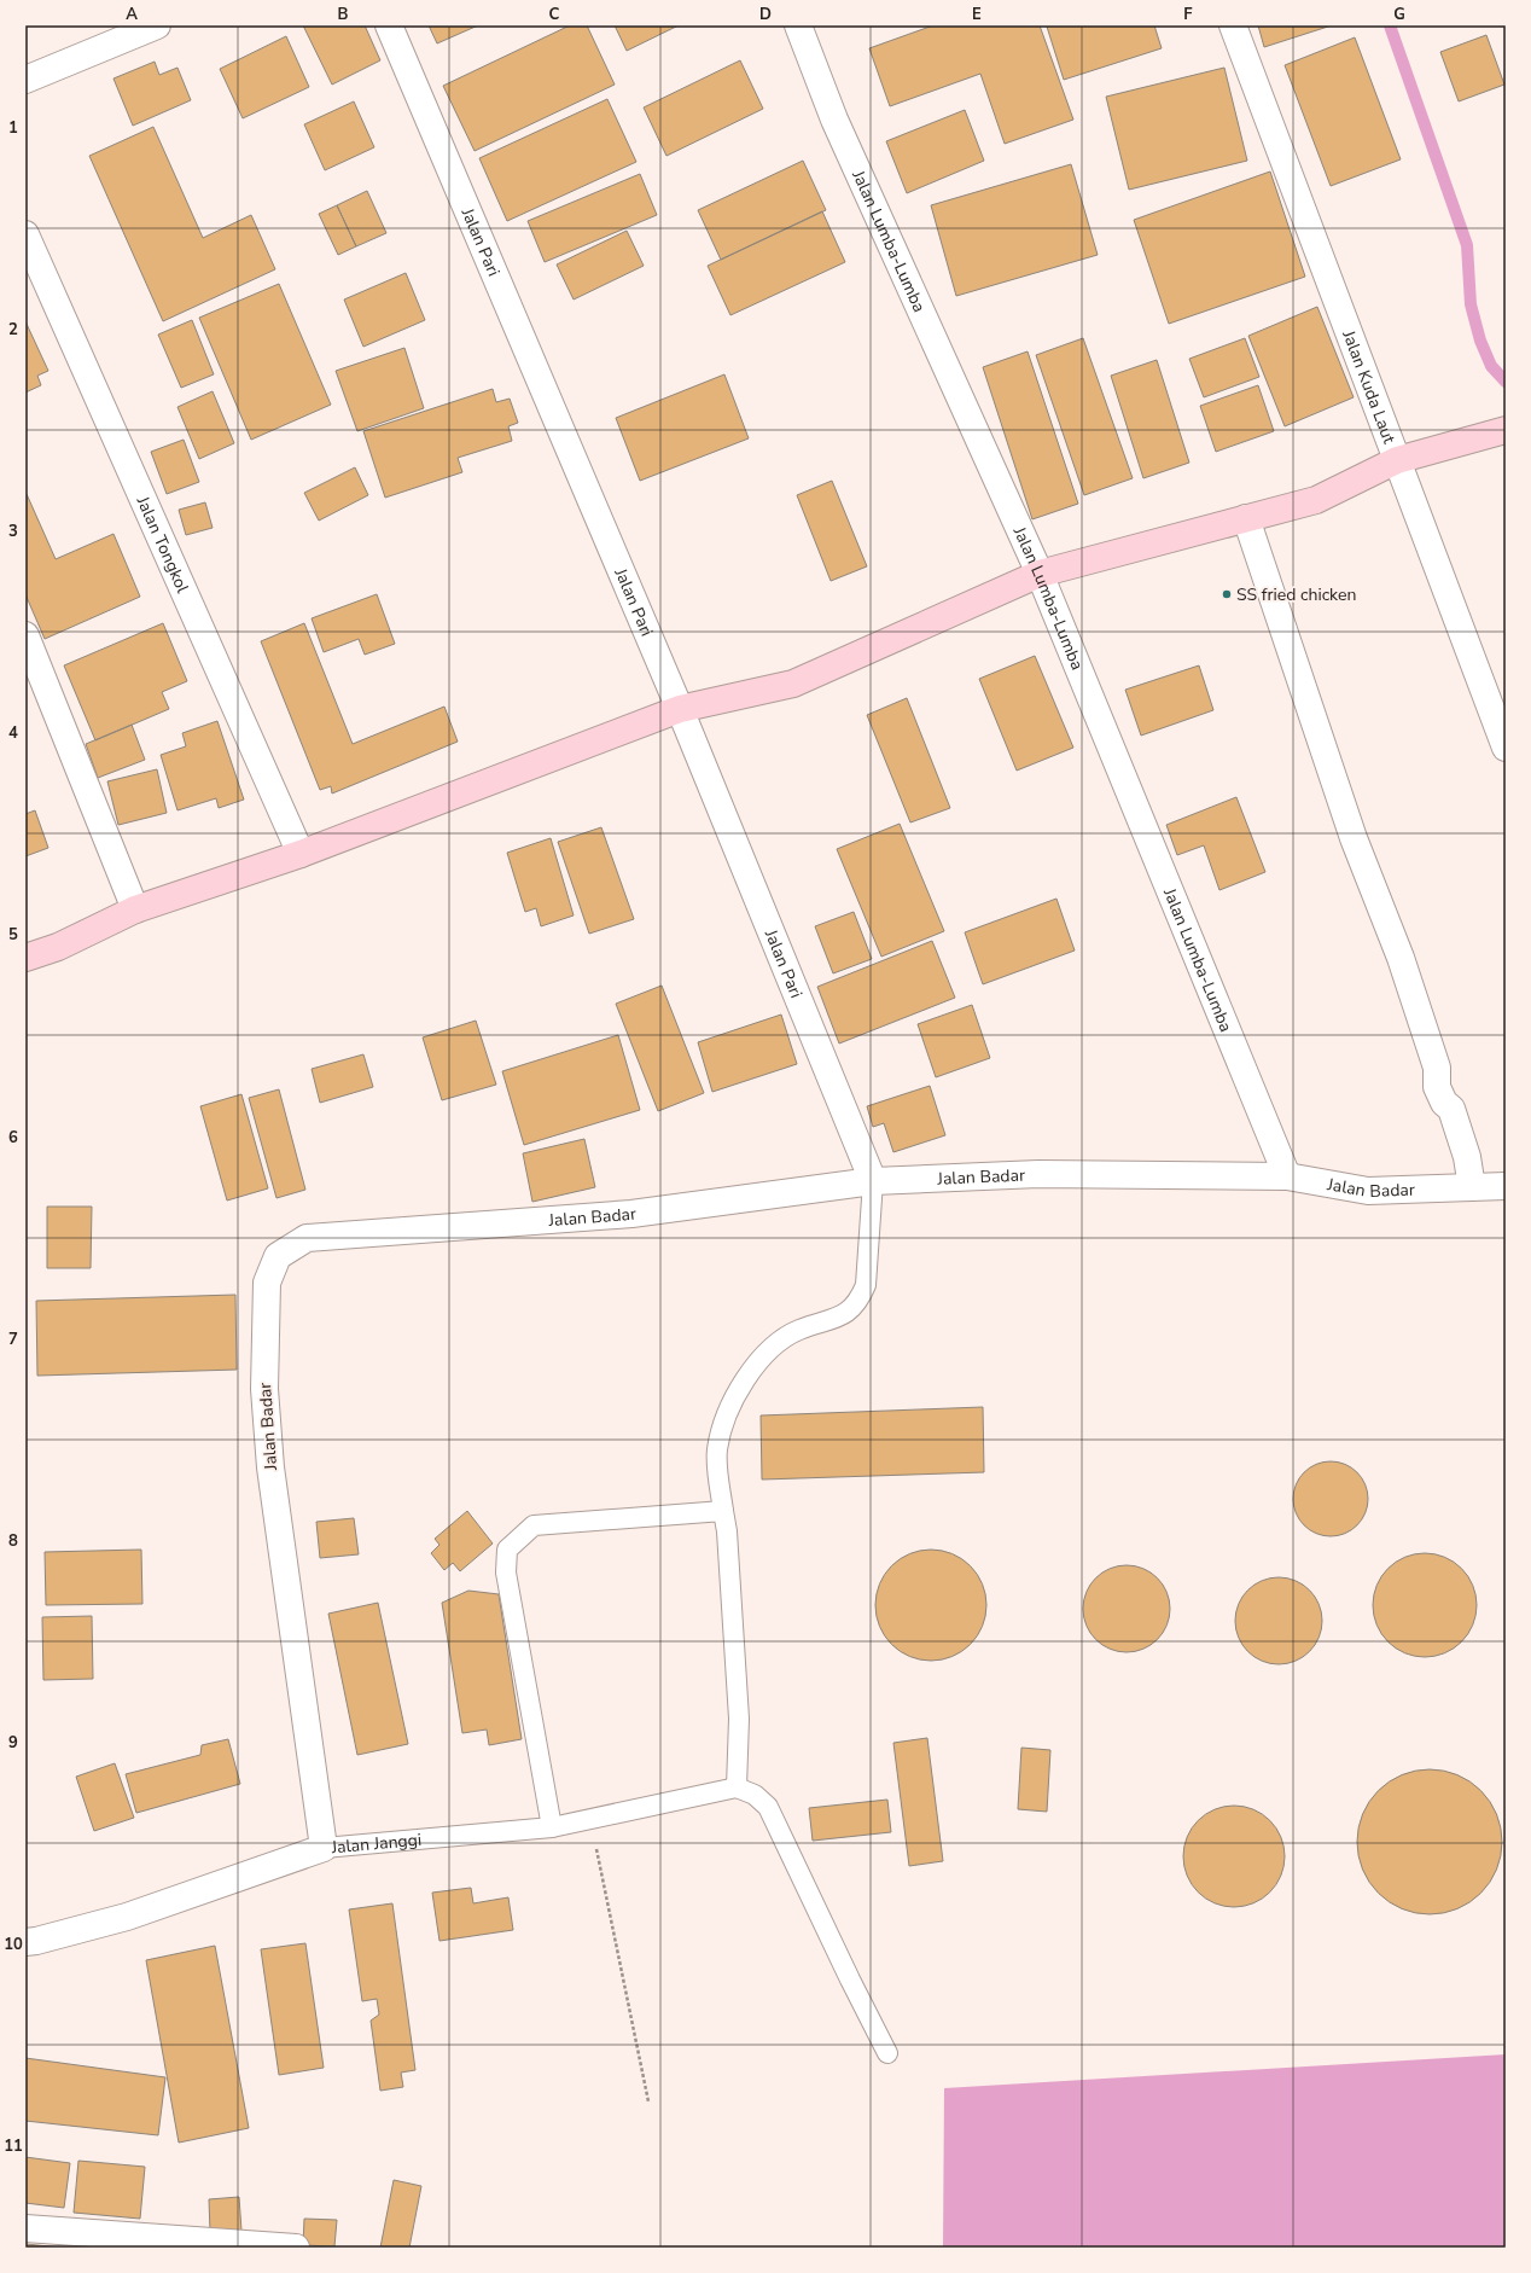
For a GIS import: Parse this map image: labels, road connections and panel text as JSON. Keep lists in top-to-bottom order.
{
  "streets": {
    "street": [
      "Jalan Lumba-Lumba",
      "Jalan Pari",
      "Jalan Kuda Laut",
      "Jalan Tongkol",
      "Jalan Badar",
      "Jalan Janggi"
    ]
  },
  "crossings": [
    ["Jalan Lumba-Lumba", "Jalan Badar"],
    ["Jalan Pari", "Jalan Badar"],
    ["Jalan Badar", "Jalan Janggi"]
  ],
  "places": ["SS fried chicken"],
  "grid": {
    "columns": [
      "A",
      "B",
      "C",
      "D",
      "E",
      "F",
      "G"
    ],
    "rows": [
      "1",
      "2",
      "3",
      "4",
      "5",
      "6",
      "7",
      "8",
      "9",
      "10",
      "11"
    ]
  }
}
